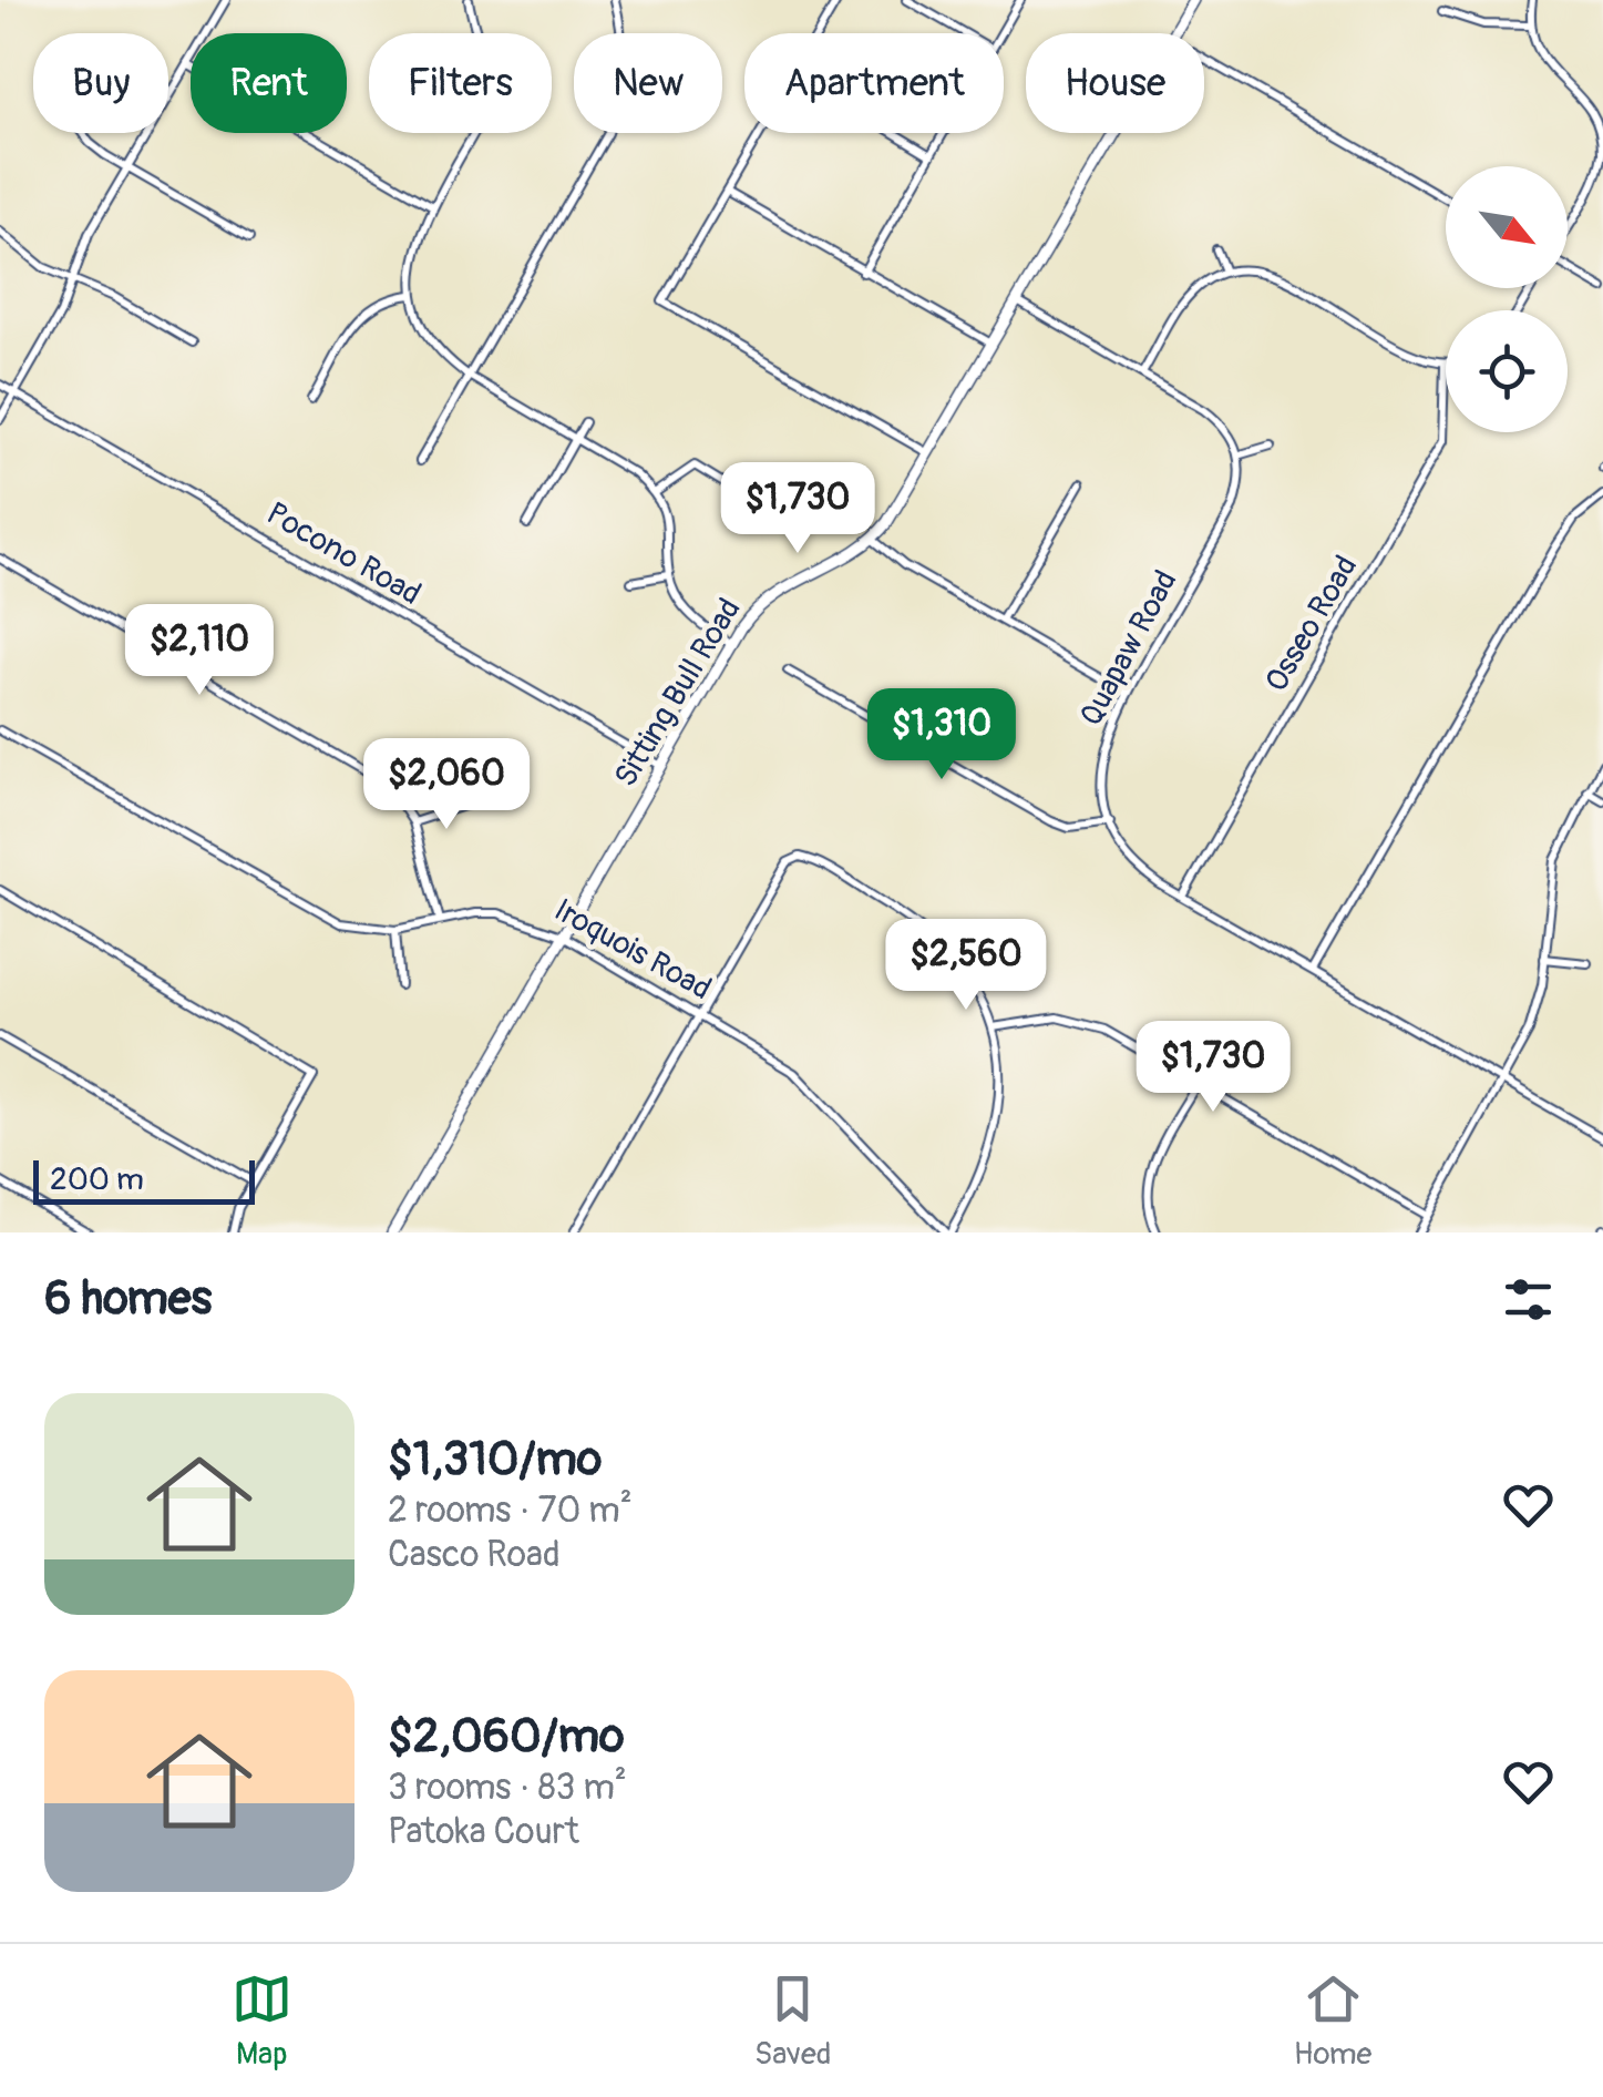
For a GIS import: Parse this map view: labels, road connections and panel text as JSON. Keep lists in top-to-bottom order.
{
  "streets": {
    "street": [
      "Pocono Road",
      "Osseo Road",
      "Quapaw Road",
      "Sitting Bull Road",
      "Iroquois Road"
    ]
  },
  "crossings": [
    ["Pocono Road", "Sitting Bull Road"],
    ["Osseo Road", "Quapaw Road"],
    ["Sitting Bull Road", "Iroquois Road"]
  ],
  "scale_bar": "200 m",
  "north": "bottom right",
  "page": {
    "chip": [
      "Buy",
      "Rent",
      "Filters",
      "New",
      "Apartment",
      "House"
    ],
    "price": [
      "$1,730",
      "$2,110",
      "$1,310",
      "$2,060",
      "$2,560",
      "$1,730"
    ],
    "scale": "200 m",
    "heading": "6 homes",
    "list": [
      {
        "name": "$1,310/mo",
        "note": "2 rooms · 70 m² · Casco Road"
      },
      {
        "name": "$2,060/mo",
        "note": "3 rooms · 83 m² · Patoka Court"
      }
    ],
    "tabs": ["Map", "Saved", "Home"]
  }
}
